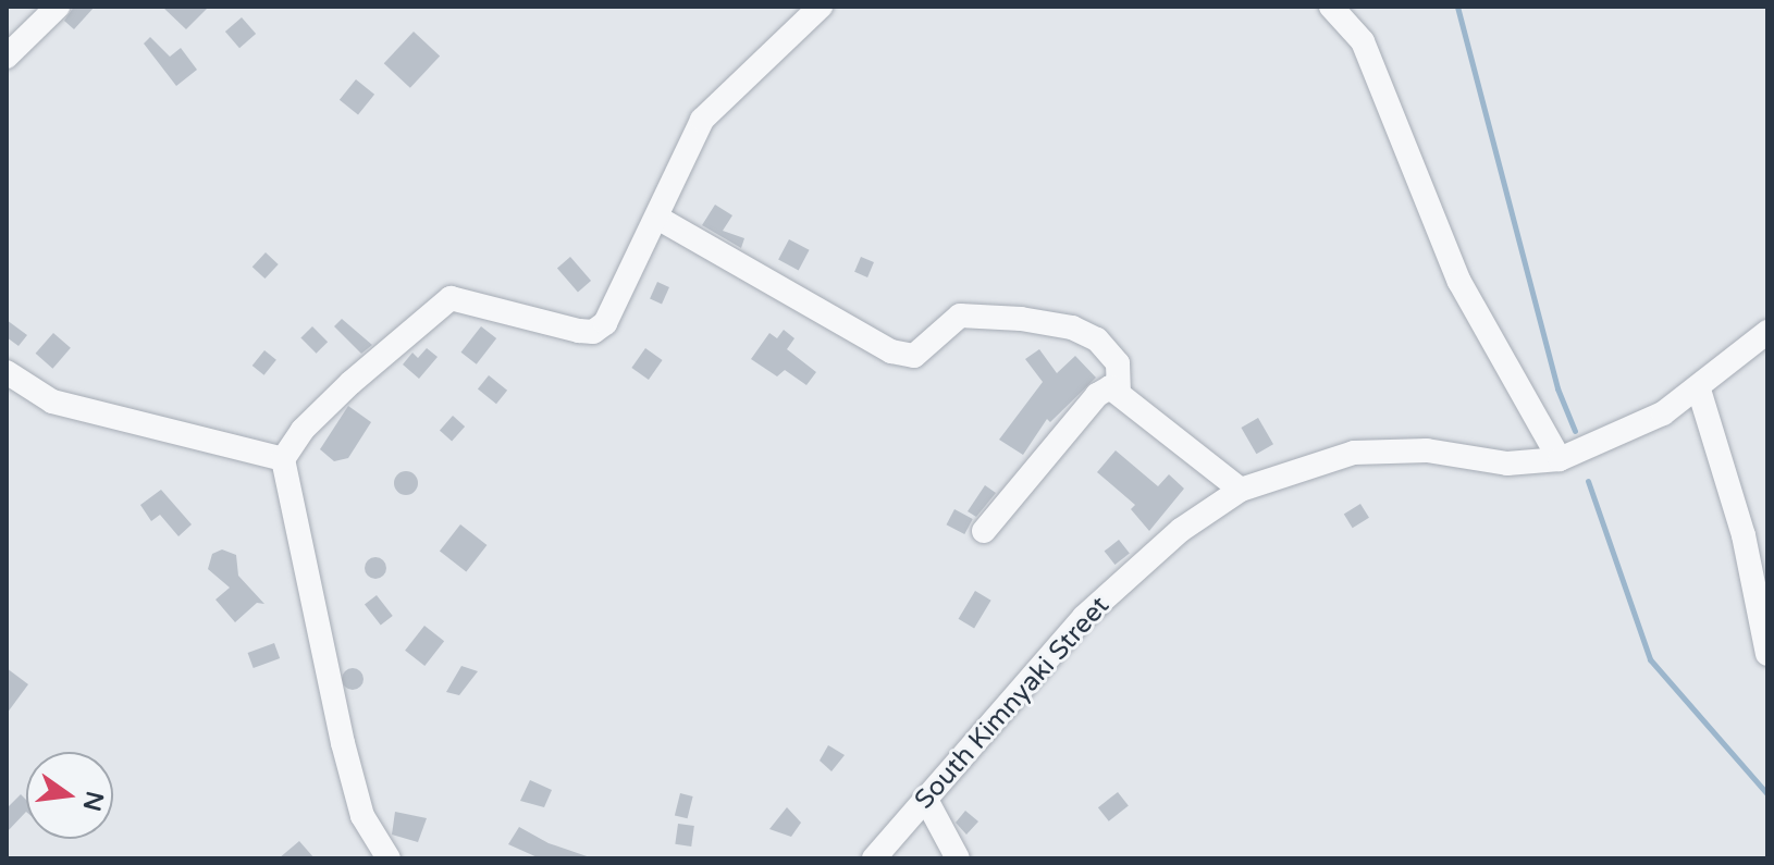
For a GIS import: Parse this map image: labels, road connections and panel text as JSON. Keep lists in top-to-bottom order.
{
  "streets": {
    "street": ["South Kimnyaki Street"]
  },
  "north": "right"
}
